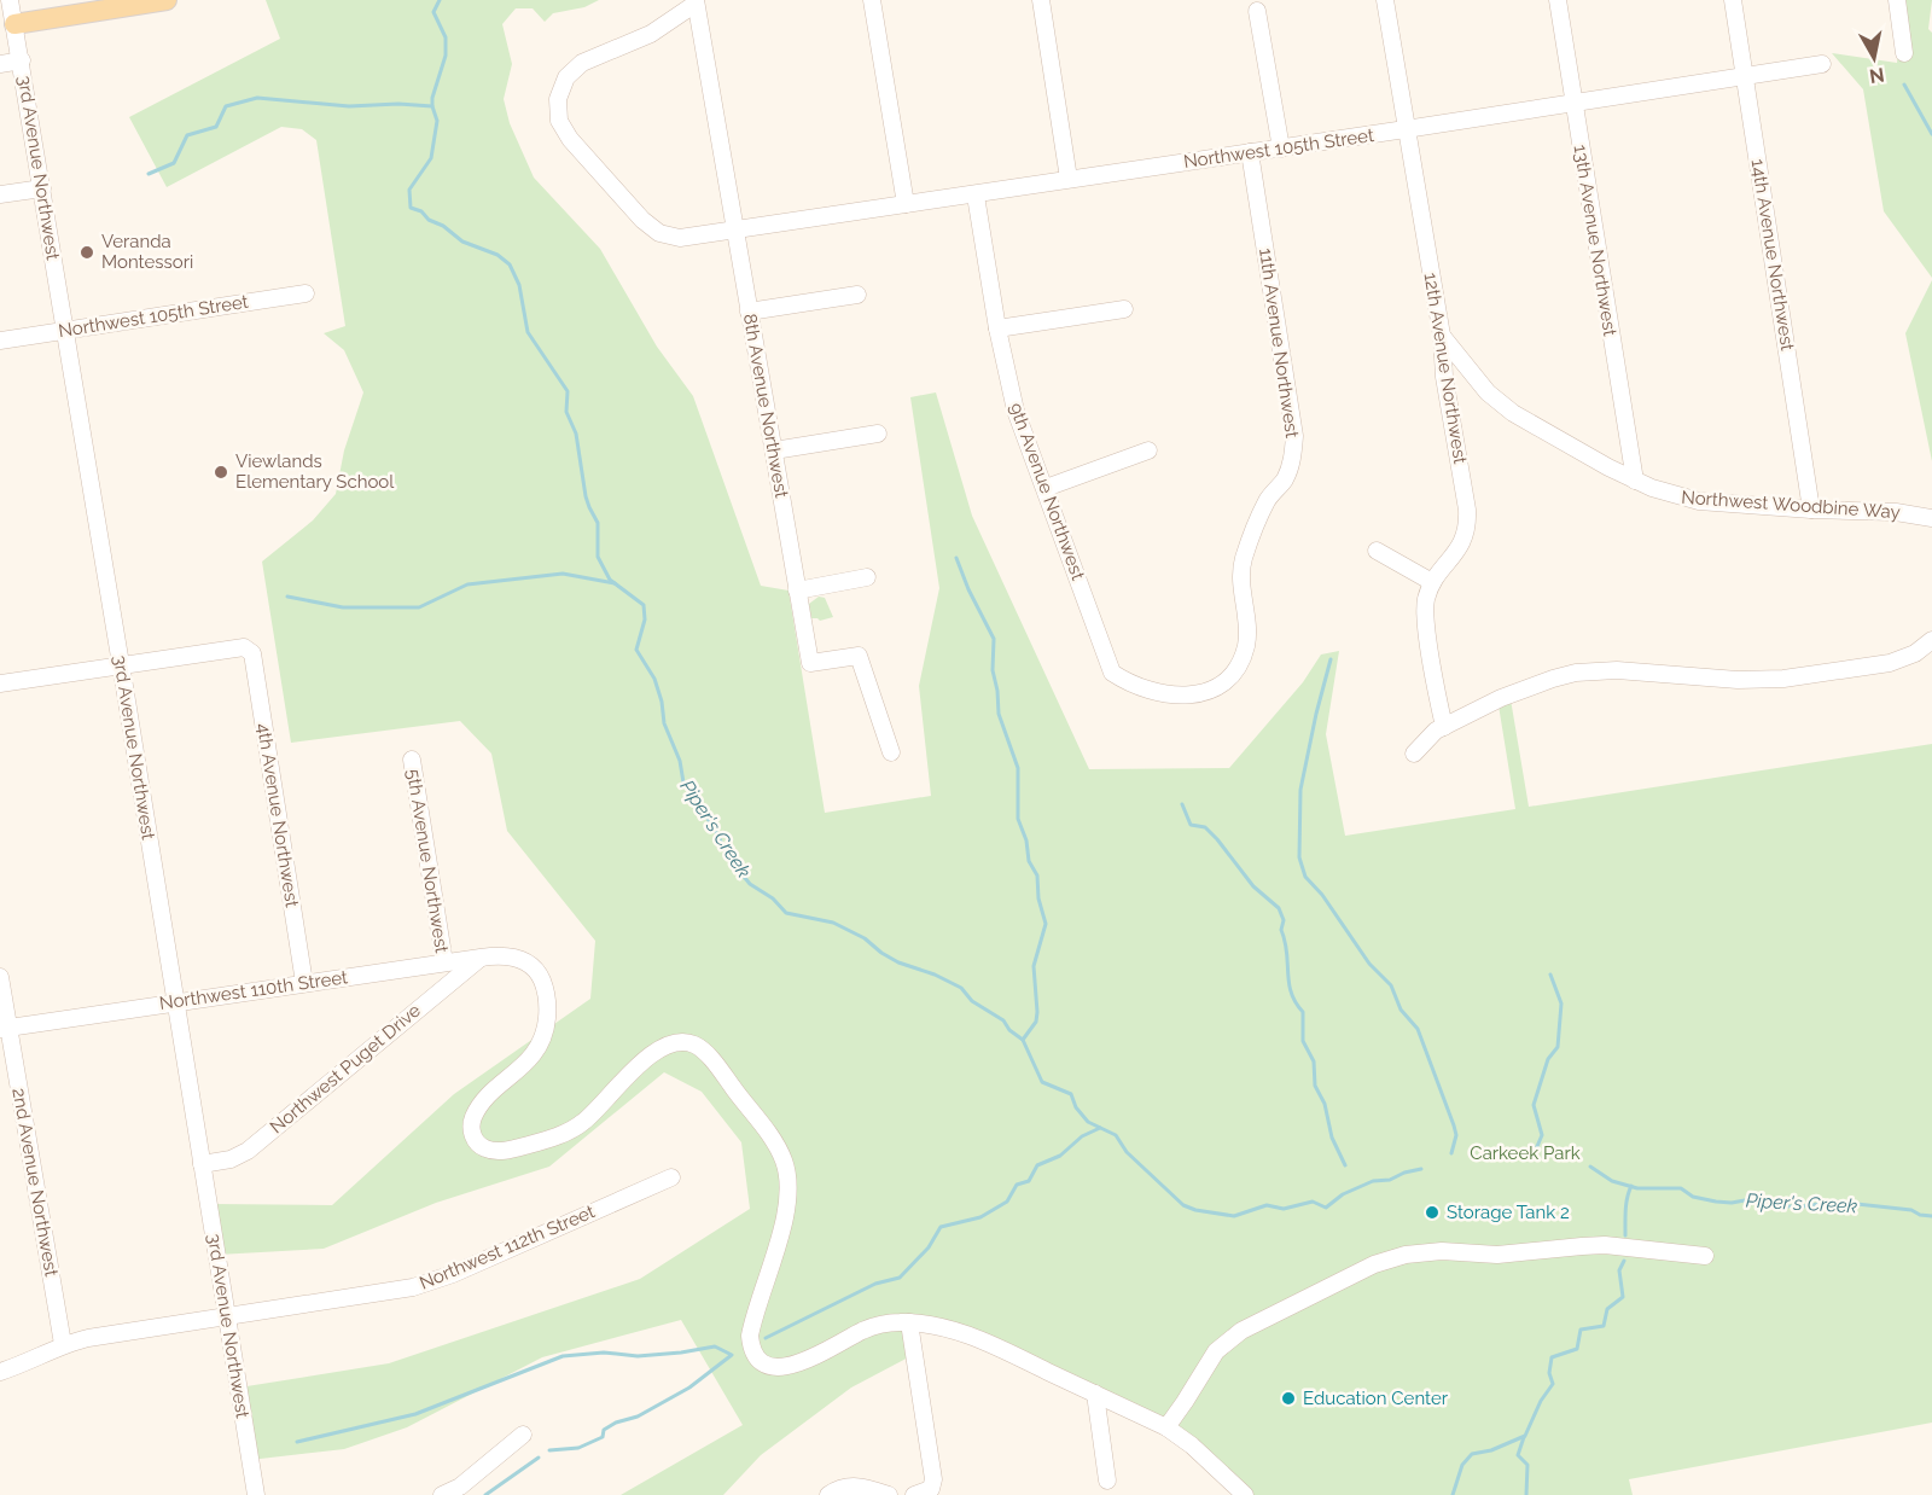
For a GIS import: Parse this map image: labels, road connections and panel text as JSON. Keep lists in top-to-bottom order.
{
  "streets": {
    "street": [
      "Northwest 105th Street",
      "3rd Avenue Northwest",
      "13th Avenue Northwest",
      "14th Avenue Northwest",
      "11th Avenue Northwest",
      "12th Avenue Northwest",
      "8th Avenue Northwest",
      "9th Avenue Northwest",
      "Northwest Woodbine Way",
      "4th Avenue Northwest",
      "5th Avenue Northwest",
      "Northwest 110th Street",
      "Northwest Puget Drive",
      "2nd Avenue Northwest",
      "Northwest 112th Street"
    ]
  },
  "crossings": [
    ["Northwest 105th Street", "3rd Avenue Northwest"],
    ["Northwest 105th Street", "13th Avenue Northwest"],
    ["Northwest 105th Street", "14th Avenue Northwest"],
    ["Northwest 105th Street", "11th Avenue Northwest"],
    ["Northwest 105th Street", "12th Avenue Northwest"],
    ["Northwest 105th Street", "8th Avenue Northwest"],
    ["Northwest 105th Street", "9th Avenue Northwest"],
    ["3rd Avenue Northwest", "4th Avenue Northwest"],
    ["3rd Avenue Northwest", "Northwest 110th Street"],
    ["3rd Avenue Northwest", "Northwest Puget Drive"],
    ["3rd Avenue Northwest", "Northwest 112th Street"],
    ["13th Avenue Northwest", "Northwest Woodbine Way"],
    ["14th Avenue Northwest", "Northwest Woodbine Way"],
    ["11th Avenue Northwest", "9th Avenue Northwest"],
    ["12th Avenue Northwest", "Northwest Woodbine Way"],
    ["4th Avenue Northwest", "Northwest 110th Street"],
    ["5th Avenue Northwest", "Northwest 110th Street"],
    ["Northwest 110th Street", "Northwest Puget Drive"],
    ["Northwest 110th Street", "2nd Avenue Northwest"],
    ["2nd Avenue Northwest", "Northwest 112th Street"]
  ],
  "water": ["Piper's Creek"],
  "parks": ["Carkeek Park"],
  "places": [
    "Veranda Montessori",
    "Viewlands Elementary School",
    "Storage Tank 2",
    "Education Center"
  ],
  "north": "bottom"
}
